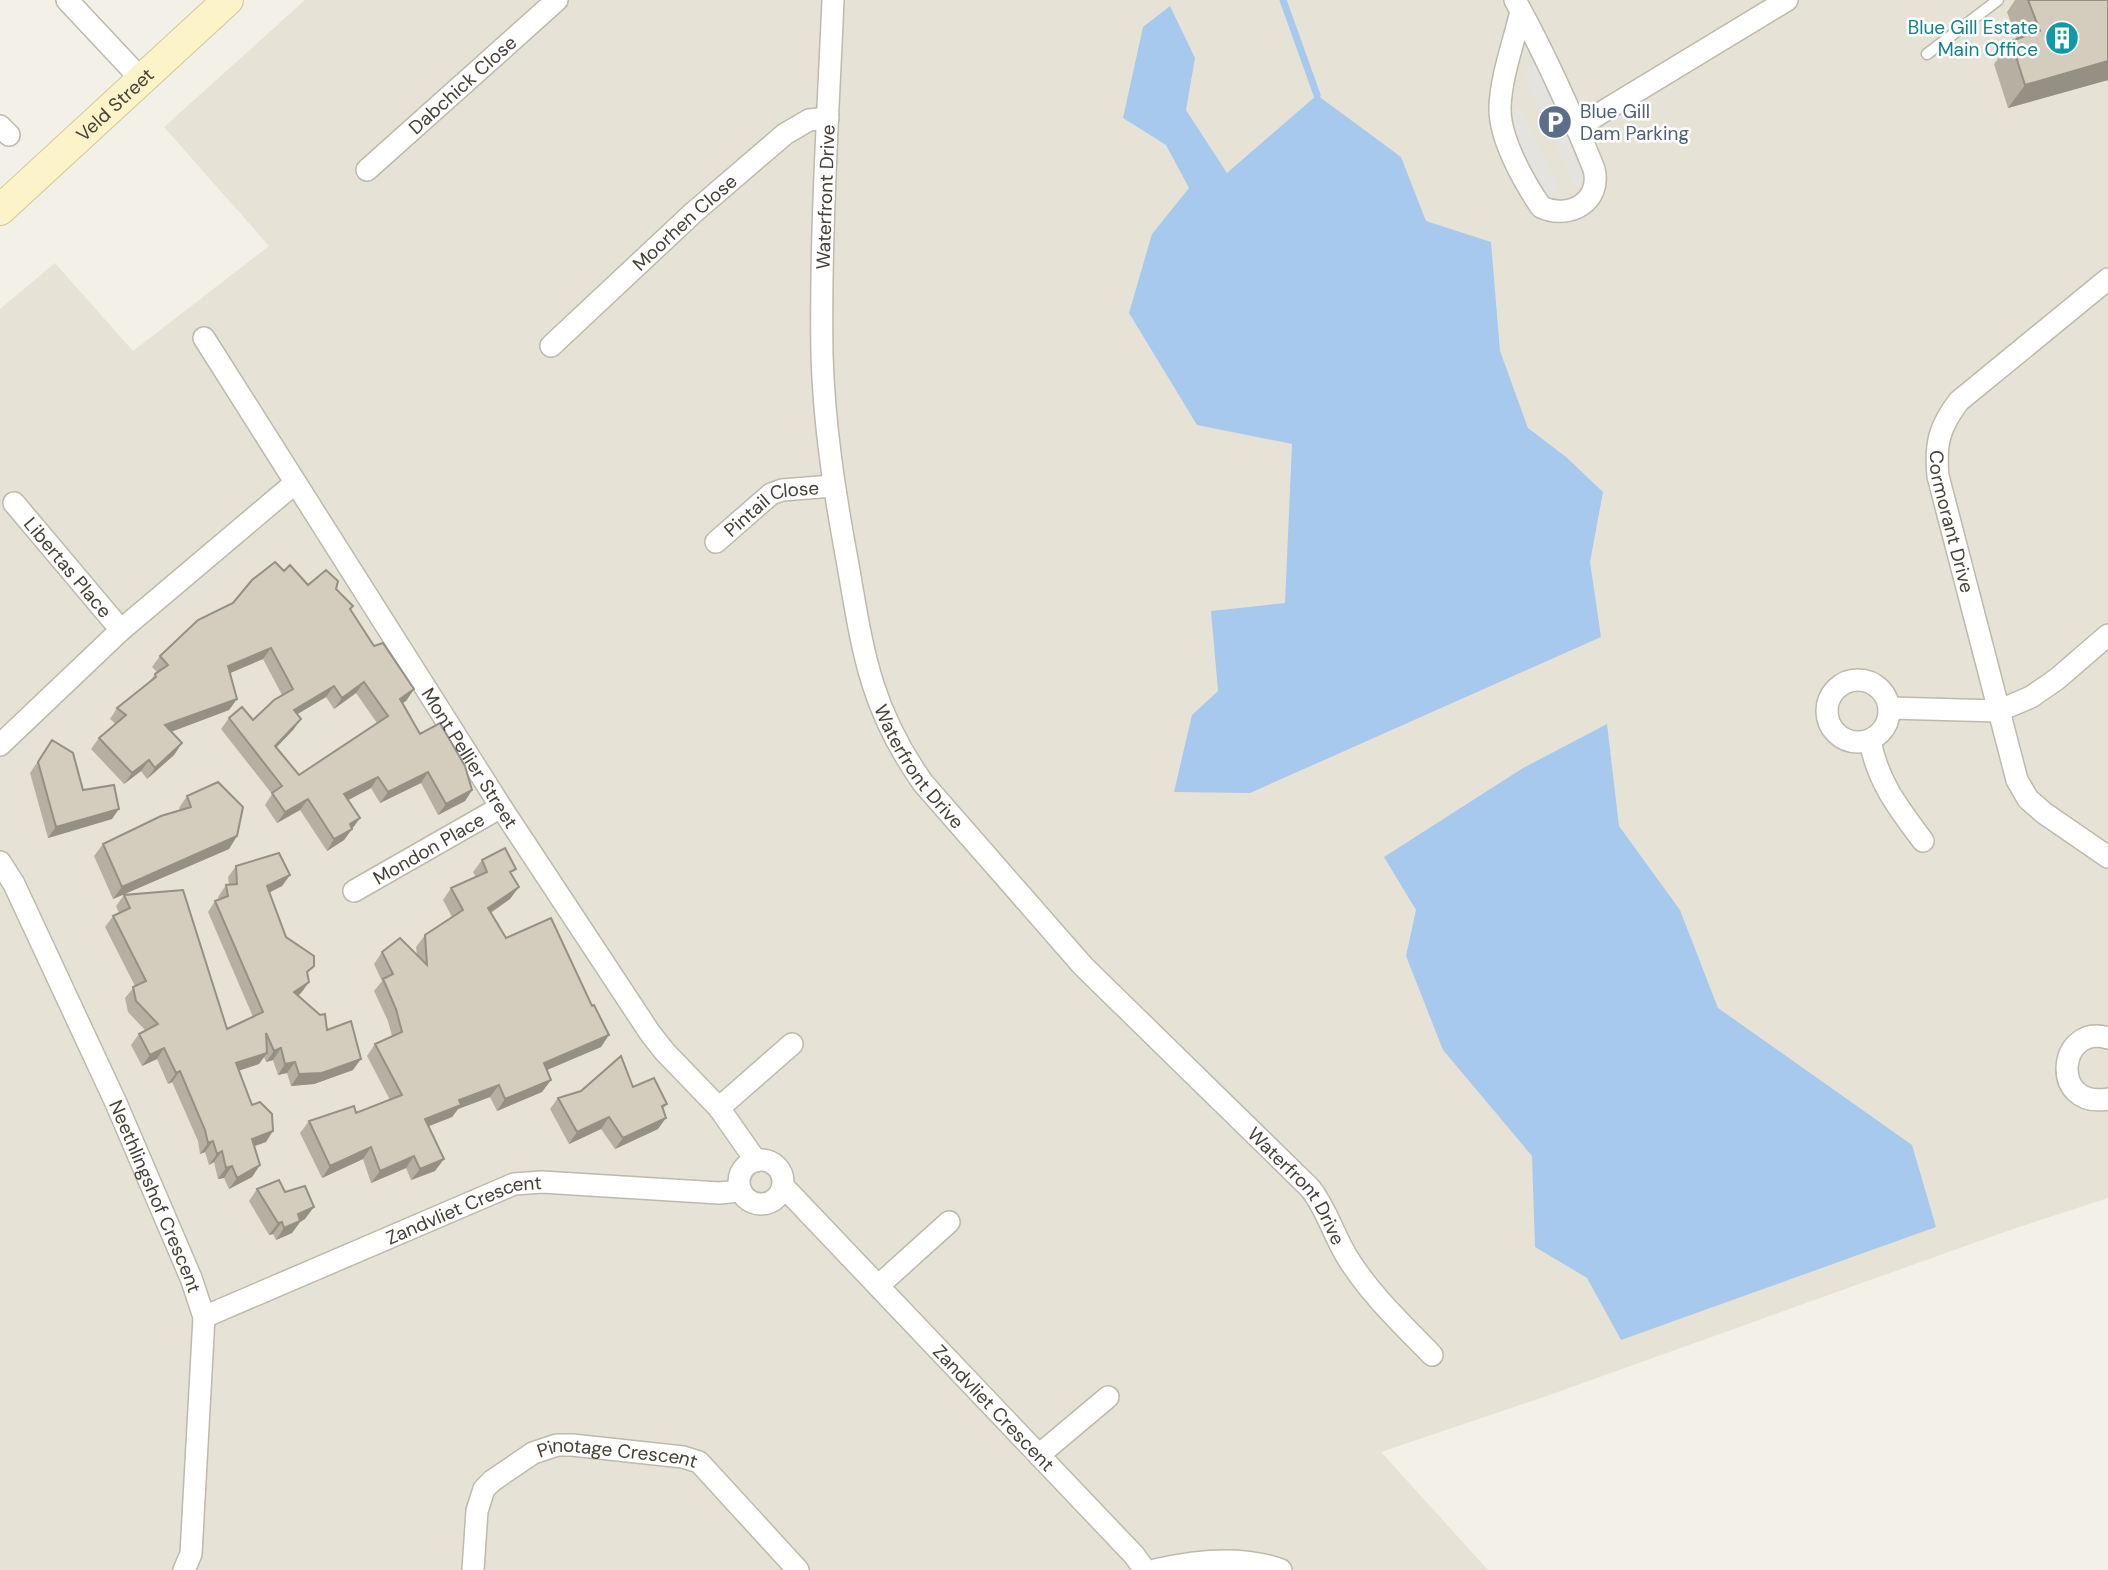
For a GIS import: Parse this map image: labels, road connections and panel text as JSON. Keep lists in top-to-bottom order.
{
  "streets": {
    "street": [
      "Dabchick Close",
      "Veld Street",
      "Waterfront Drive",
      "Moorhen Close",
      "Pintail Close",
      "Cormorant Drive",
      "Libertas Place",
      "Mont Pellier Street",
      "Mondon Place",
      "Neethlingshof Crescent",
      "Zandvliet Crescent",
      "Pinotage Crescent"
    ]
  },
  "crossings": [
    ["Waterfront Drive", "Moorhen Close"],
    ["Waterfront Drive", "Pintail Close"],
    ["Mont Pellier Street", "Mondon Place"],
    ["Mont Pellier Street", "Zandvliet Crescent"],
    ["Neethlingshof Crescent", "Zandvliet Crescent"]
  ],
  "places": {
    "building": ["Blue Gill Estate Main Office"],
    "parking": ["Blue Gill Dam Parking"]
  }
}
